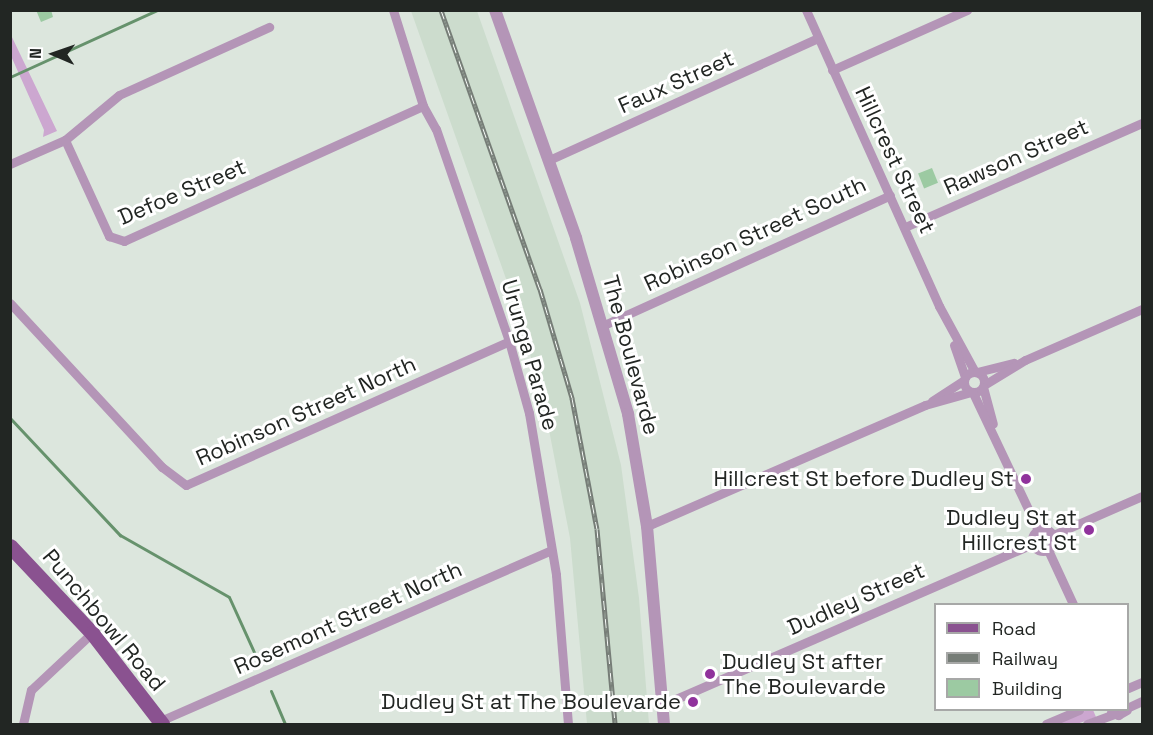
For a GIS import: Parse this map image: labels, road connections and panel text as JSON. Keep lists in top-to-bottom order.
{
  "streets": {
    "main road": ["Punchbowl Road"],
    "street": [
      "Faux Street",
      "Rawson Street",
      "Hillcrest Street",
      "Defoe Street",
      "Robinson Street South",
      "Urunga Parade",
      "The Boulevarde",
      "Robinson Street North",
      "Dudley Street",
      "Rosemont Street North"
    ]
  },
  "crossings": [
    ["Faux Street", "Hillcrest Street"],
    ["Faux Street", "The Boulevarde"],
    ["Rawson Street", "Hillcrest Street"],
    ["Hillcrest Street", "Robinson Street South"],
    ["Defoe Street", "Urunga Parade"],
    ["Robinson Street South", "The Boulevarde"],
    ["Urunga Parade", "Robinson Street North"],
    ["Urunga Parade", "Rosemont Street North"],
    ["The Boulevarde", "Dudley Street"],
    ["Rosemont Street North", "Punchbowl Road"]
  ],
  "places": [
    "Hillcrest St before Dudley St",
    "Dudley St at Hillcrest St",
    "Dudley St after The Boulevarde",
    "Dudley St at The Boulevarde"
  ],
  "legend": ["Road", "Railway", "Building"],
  "north": "left"
}
